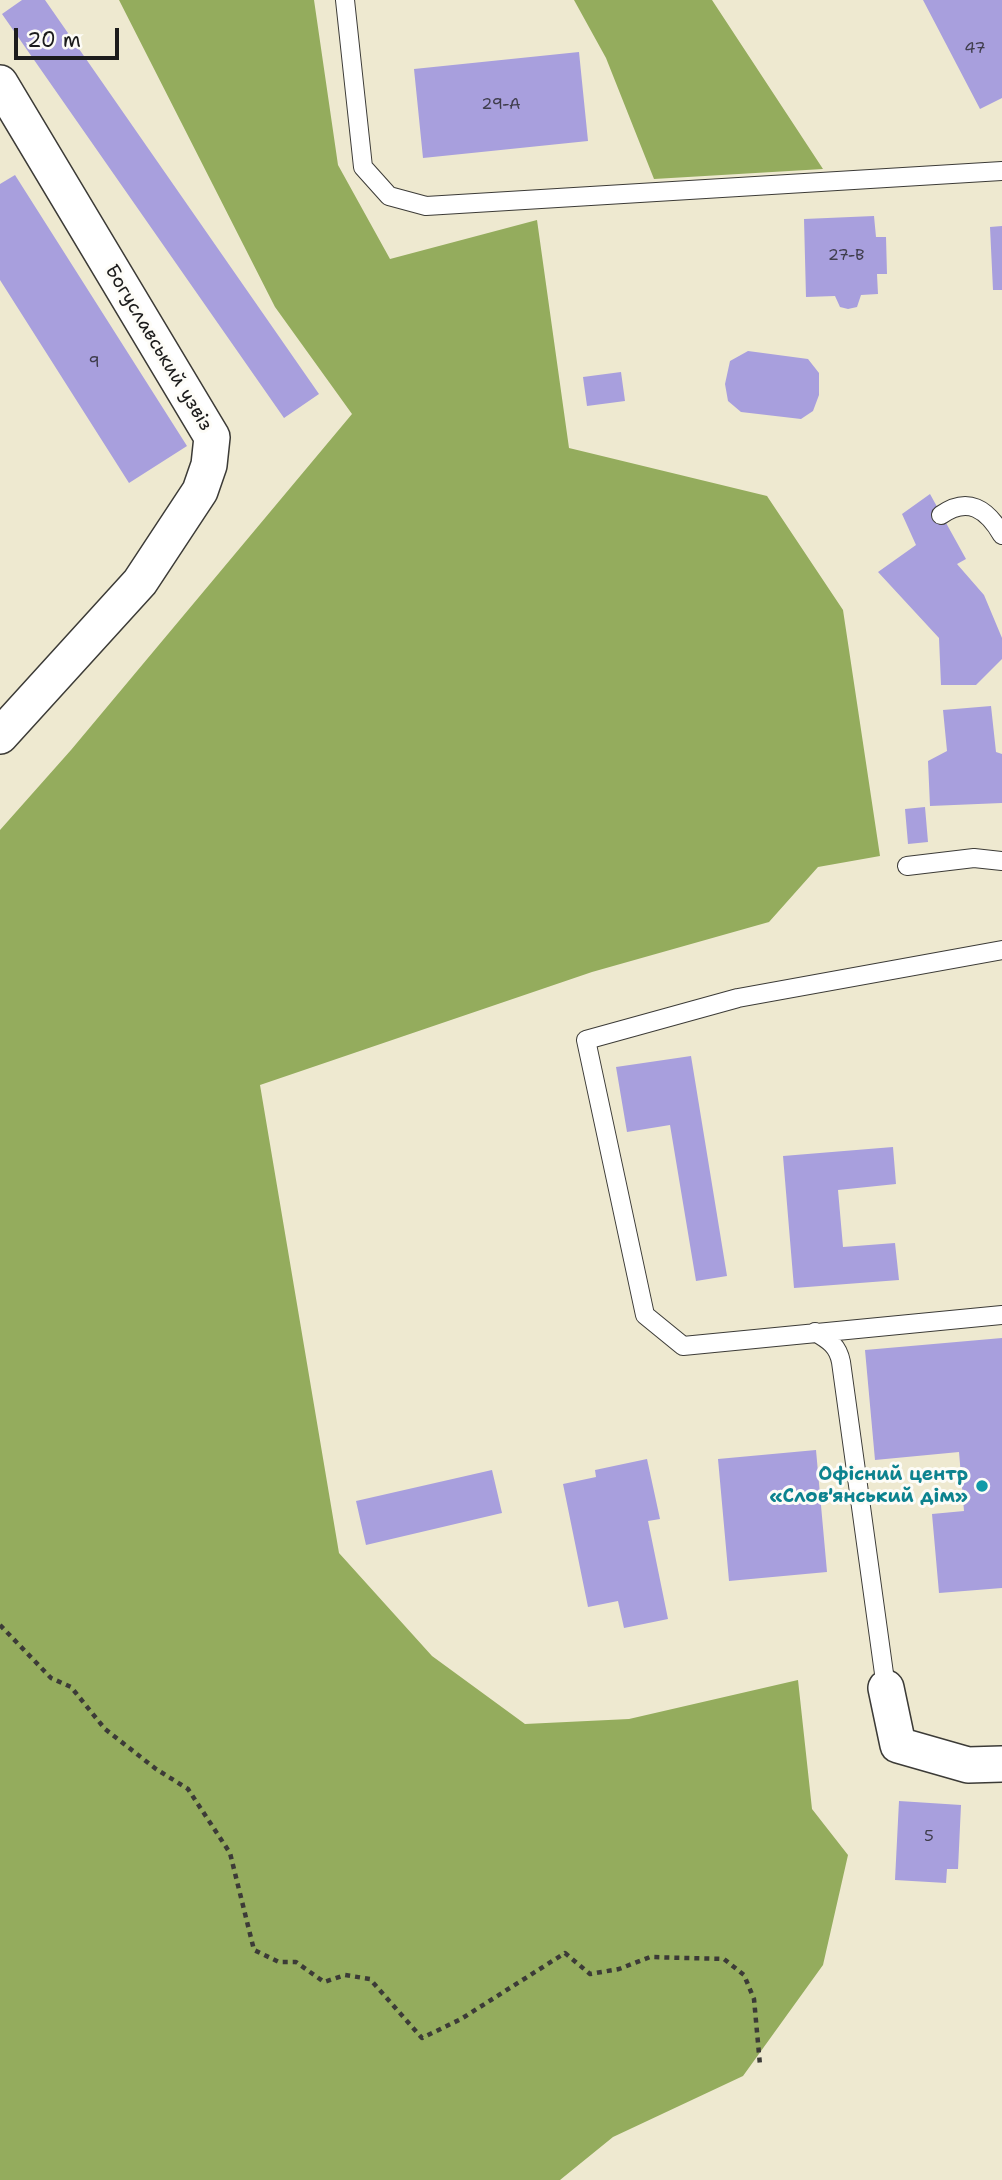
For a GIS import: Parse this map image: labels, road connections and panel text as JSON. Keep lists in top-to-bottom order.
{
  "streets": {
    "street": ["Богуславський узвіз"]
  },
  "places": ["Офісний центр «Слов'янський дім»"],
  "house_numbers": [
    "47",
    "29-А",
    "27-В",
    "9",
    "5"
  ],
  "scale_bar": "20 m"
}
